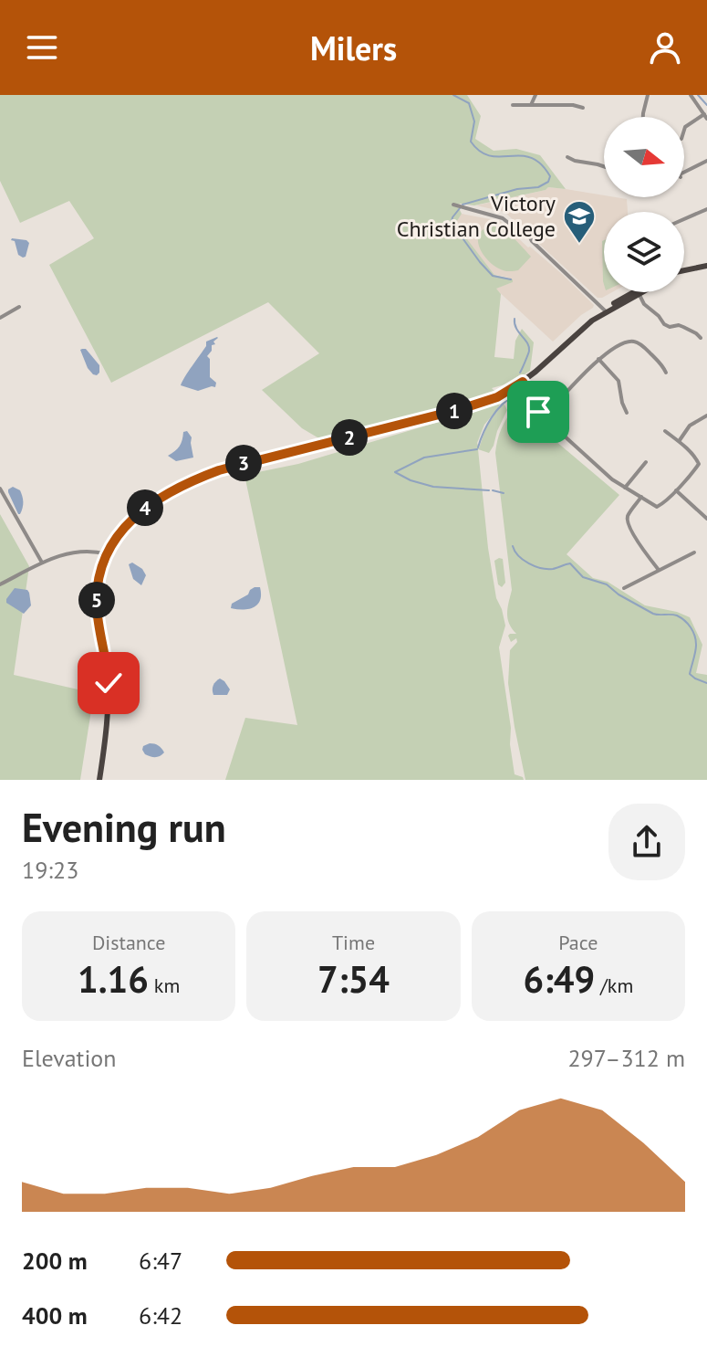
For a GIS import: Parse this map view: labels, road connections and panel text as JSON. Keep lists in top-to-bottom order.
{
  "places": {
    "school or university": ["Victory Christian College"]
  },
  "north": "right",
  "page": {
    "header": "Milers",
    "pins": [
      "1",
      "2",
      "3",
      "4",
      "5"
    ],
    "heading": ["Evening run", "19:23"],
    "stats": [
      ["Distance", "1.16 km"],
      ["Time", "7:54"],
      ["Pace", "6:49 /km"]
    ],
    "chart": ["Elevation", "297–312 m"],
    "list": [
      {
        "name": "200 m",
        "note": "6:47"
      },
      {
        "name": "400 m",
        "note": "6:42"
      }
    ]
  }
}
